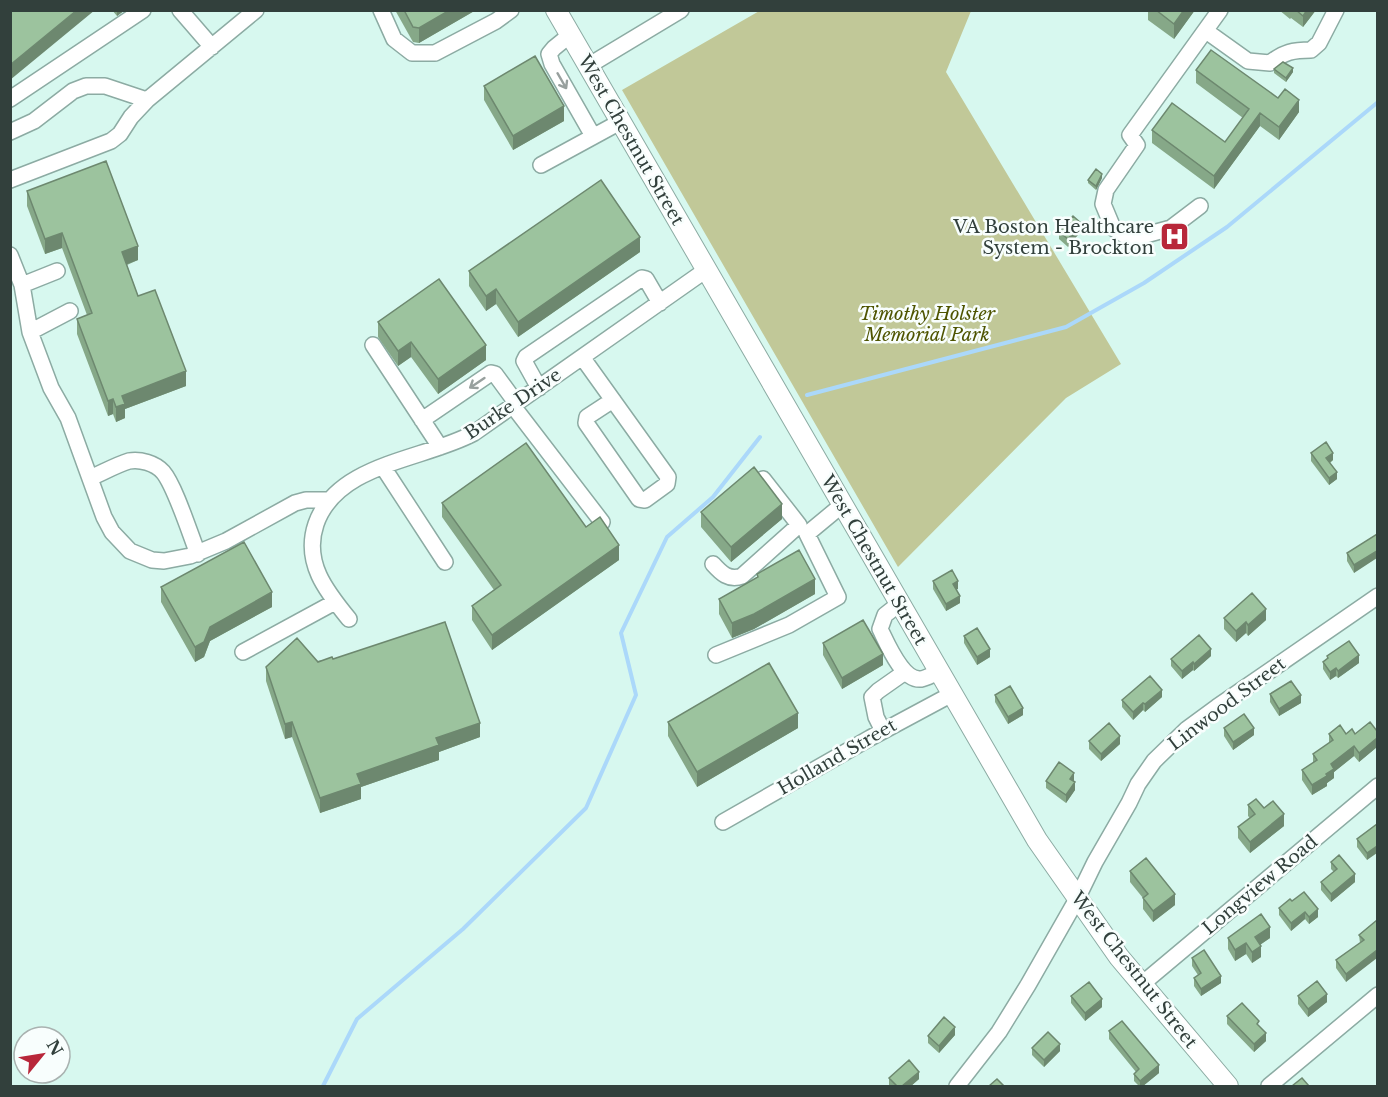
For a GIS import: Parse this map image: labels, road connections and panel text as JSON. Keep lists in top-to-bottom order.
{
  "streets": {
    "main road": ["West Chestnut Street"],
    "street": [
      "Burke Drive",
      "Linwood Street",
      "Holland Street",
      "Longview Road"
    ]
  },
  "crossings": [
    ["West Chestnut Street", "Burke Drive"],
    ["West Chestnut Street", "Linwood Street"],
    ["West Chestnut Street", "Holland Street"],
    ["West Chestnut Street", "Longview Road"]
  ],
  "parks": ["Timothy Holster Memorial Park"],
  "places": {
    "hospital": ["VA Boston Healthcare System - Brockton"]
  },
  "north": "top right"
}
